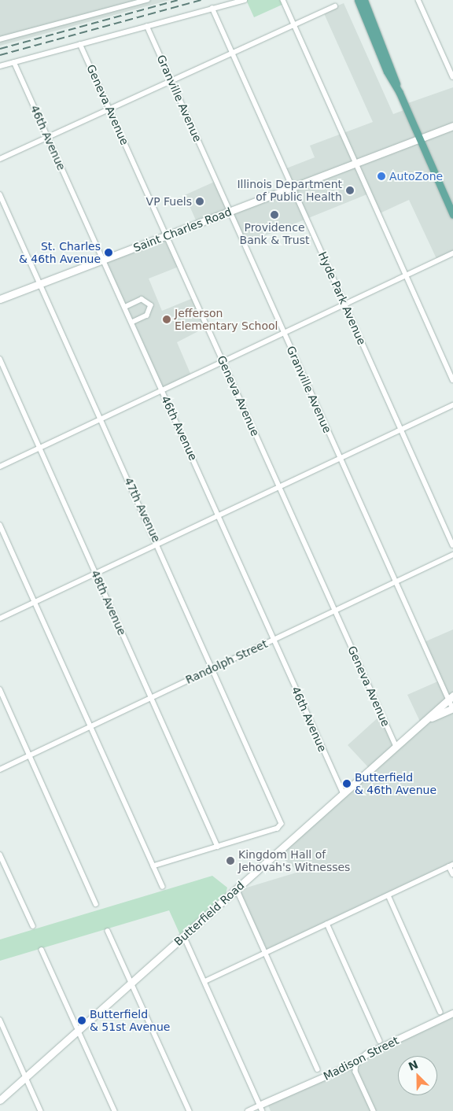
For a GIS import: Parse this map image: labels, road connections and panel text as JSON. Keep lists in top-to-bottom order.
{
  "streets": {
    "main road": ["Saint Charles Road", "Butterfield Road"],
    "street": [
      "Granville Avenue",
      "Geneva Avenue",
      "46th Avenue",
      "Hyde Park Avenue",
      "47th Avenue",
      "48th Avenue",
      "Randolph Street",
      "Madison Street"
    ]
  },
  "crossings": [
    ["Granville Avenue", "Saint Charles Road"],
    ["Granville Avenue", "Randolph Street"],
    ["Granville Avenue", "Butterfield Road"],
    ["Geneva Avenue", "Saint Charles Road"],
    ["Geneva Avenue", "Randolph Street"],
    ["Geneva Avenue", "Butterfield Road"],
    ["46th Avenue", "Saint Charles Road"],
    ["46th Avenue", "Randolph Street"],
    ["46th Avenue", "Butterfield Road"],
    ["Saint Charles Road", "Hyde Park Avenue"],
    ["Saint Charles Road", "47th Avenue"],
    ["47th Avenue", "48th Avenue"],
    ["47th Avenue", "Randolph Street"],
    ["48th Avenue", "Randolph Street"]
  ],
  "places": [
    "AutoZone",
    "Illinois Department of Public Health",
    "VP Fuels",
    "Providence Bank & Trust",
    "St. Charles & 46th Avenue",
    "Jefferson Elementary School",
    "Butterfield & 46th Avenue",
    "Kingdom Hall of Jehovah's Witnesses",
    "Butterfield & 51st Avenue"
  ],
  "north": "top left"
}
